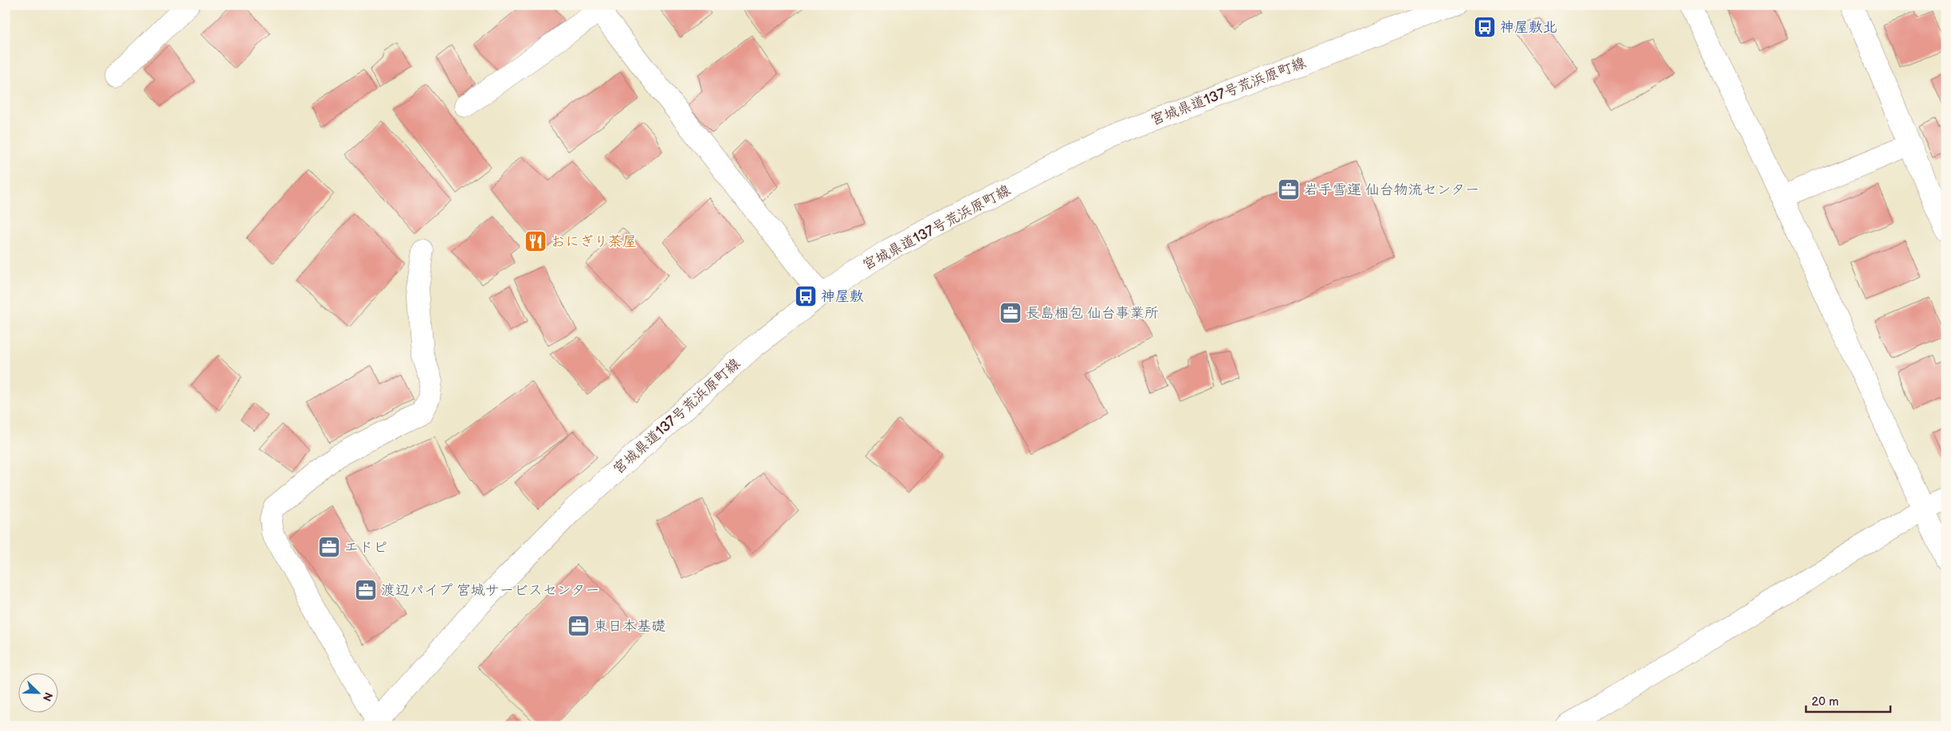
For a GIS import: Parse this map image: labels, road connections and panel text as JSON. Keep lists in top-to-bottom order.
{
  "streets": {
    "street": ["宮城県道137号荒浜原町線"]
  },
  "places": {
    "bus stop": ["神屋敷北", "神屋敷"],
    "office": [
      "岩手雪運 仙台物流センター",
      "長島梱包 仙台事業所",
      "エドピ",
      "渡辺パイプ 宮城サービスセンター",
      "東日本基礎"
    ],
    "restaurant": ["おにぎり茶屋"]
  },
  "scale_bar": "20 m",
  "north": "bottom right"
}
